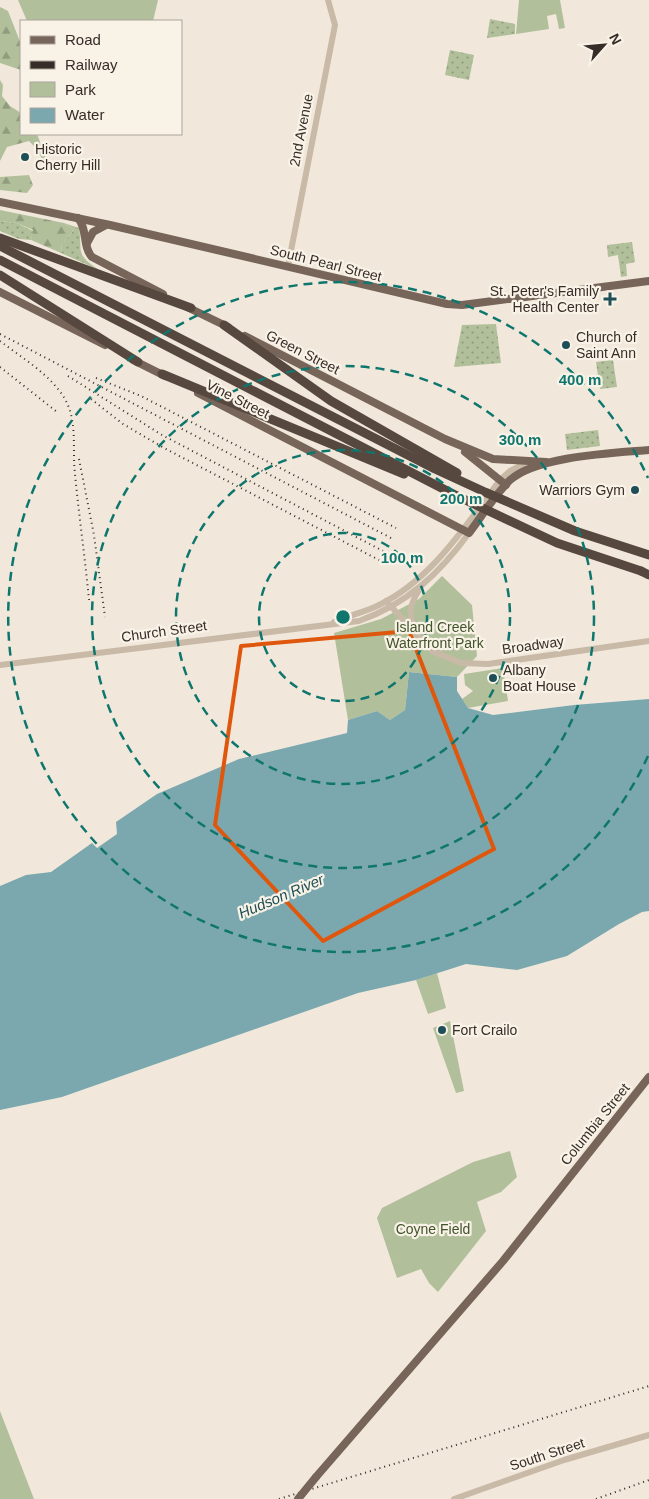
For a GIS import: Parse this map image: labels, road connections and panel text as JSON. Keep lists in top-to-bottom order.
{
  "streets": {
    "main road": [
      "South Pearl Street",
      "Green Street",
      "Vine Street",
      "Columbia Street"
    ],
    "street": [
      "2nd Avenue",
      "Church Street",
      "Broadway",
      "South Street"
    ]
  },
  "crossings": [
    ["2nd Avenue", "South Pearl Street"],
    ["Vine Street", "Church Street"],
    ["Church Street", "Broadway"]
  ],
  "water": ["Hudson River"],
  "parks": ["Island Creek Waterfront Park", "Coyne Field"],
  "places": {
    "other": [
      "Historic Cherry Hill",
      "Church of Saint Ann",
      "Warriors Gym",
      "Albany Boat House",
      "Fort Crailo"
    ],
    "health": ["St. Peter's Family Health Center"]
  },
  "legend": [
    "Road",
    "Railway",
    "Park",
    "Water"
  ],
  "north": "top right",
  "rings": [
    "400 m",
    "300 m",
    "200 m",
    "100 m"
  ]
}
